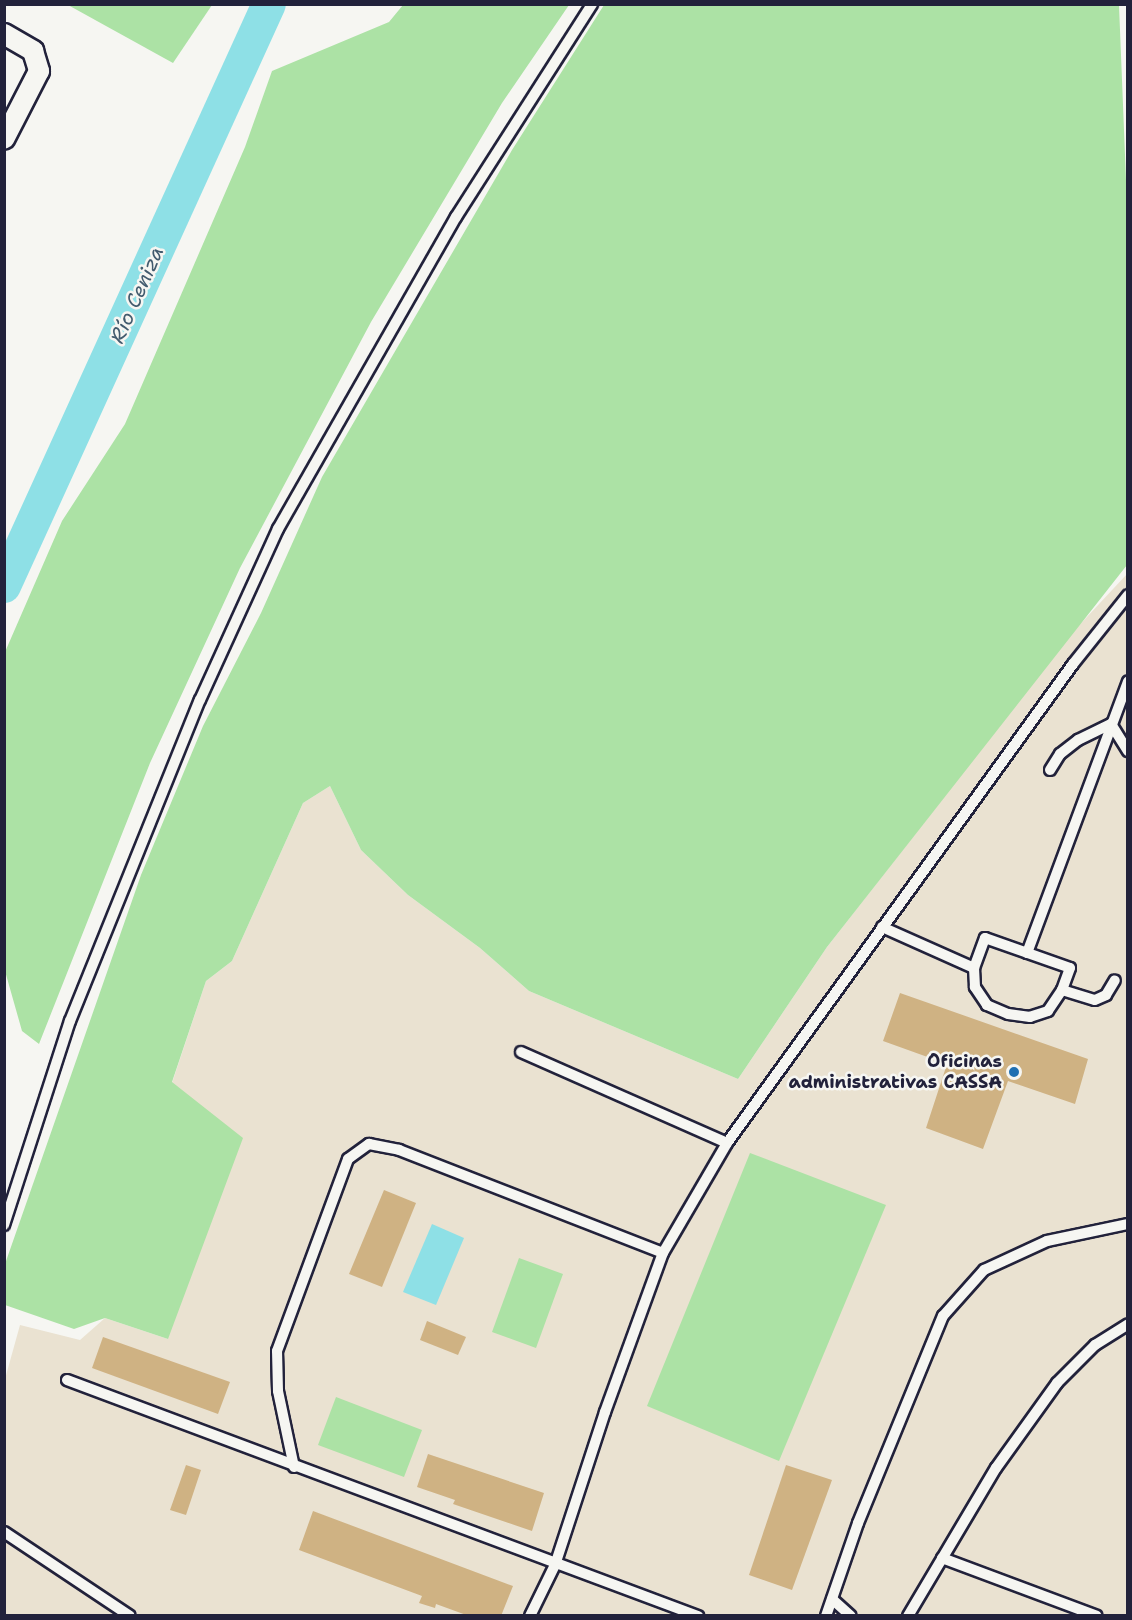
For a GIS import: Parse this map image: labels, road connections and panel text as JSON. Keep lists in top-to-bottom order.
{
  "water": ["Río Ceniza"],
  "places": ["Oficinas administrativas CASSA"]
}
